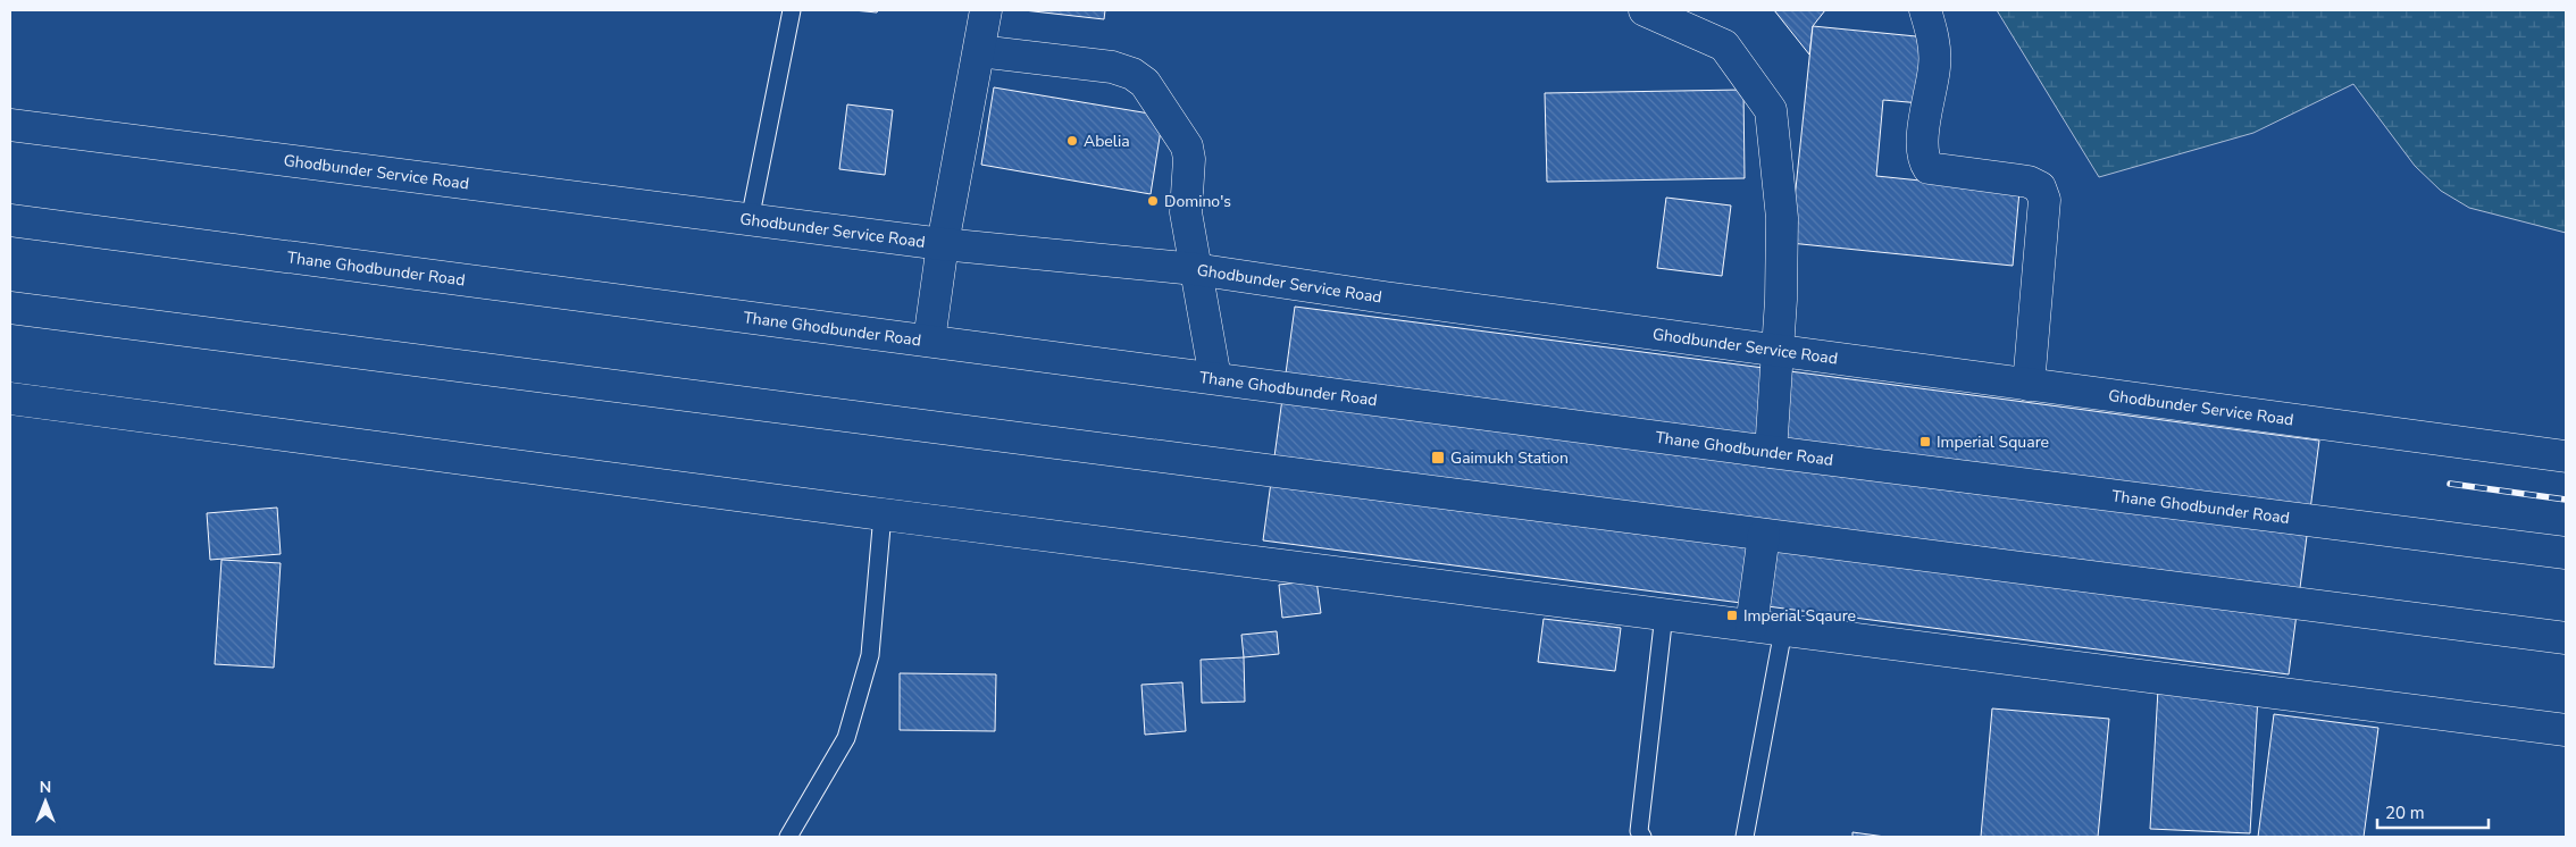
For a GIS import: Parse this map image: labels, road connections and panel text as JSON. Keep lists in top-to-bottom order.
{
  "streets": {
    "street": ["Ghodbunder Service Road", "Thane Ghodbunder Road"]
  },
  "places": {
    "other": ["Abelia", "Domino's"],
    "transit": ["Imperial Square", "Gaimukh Station", "Imperial Sqaure"]
  },
  "scale_bar": "20 m",
  "north": "top"
}
